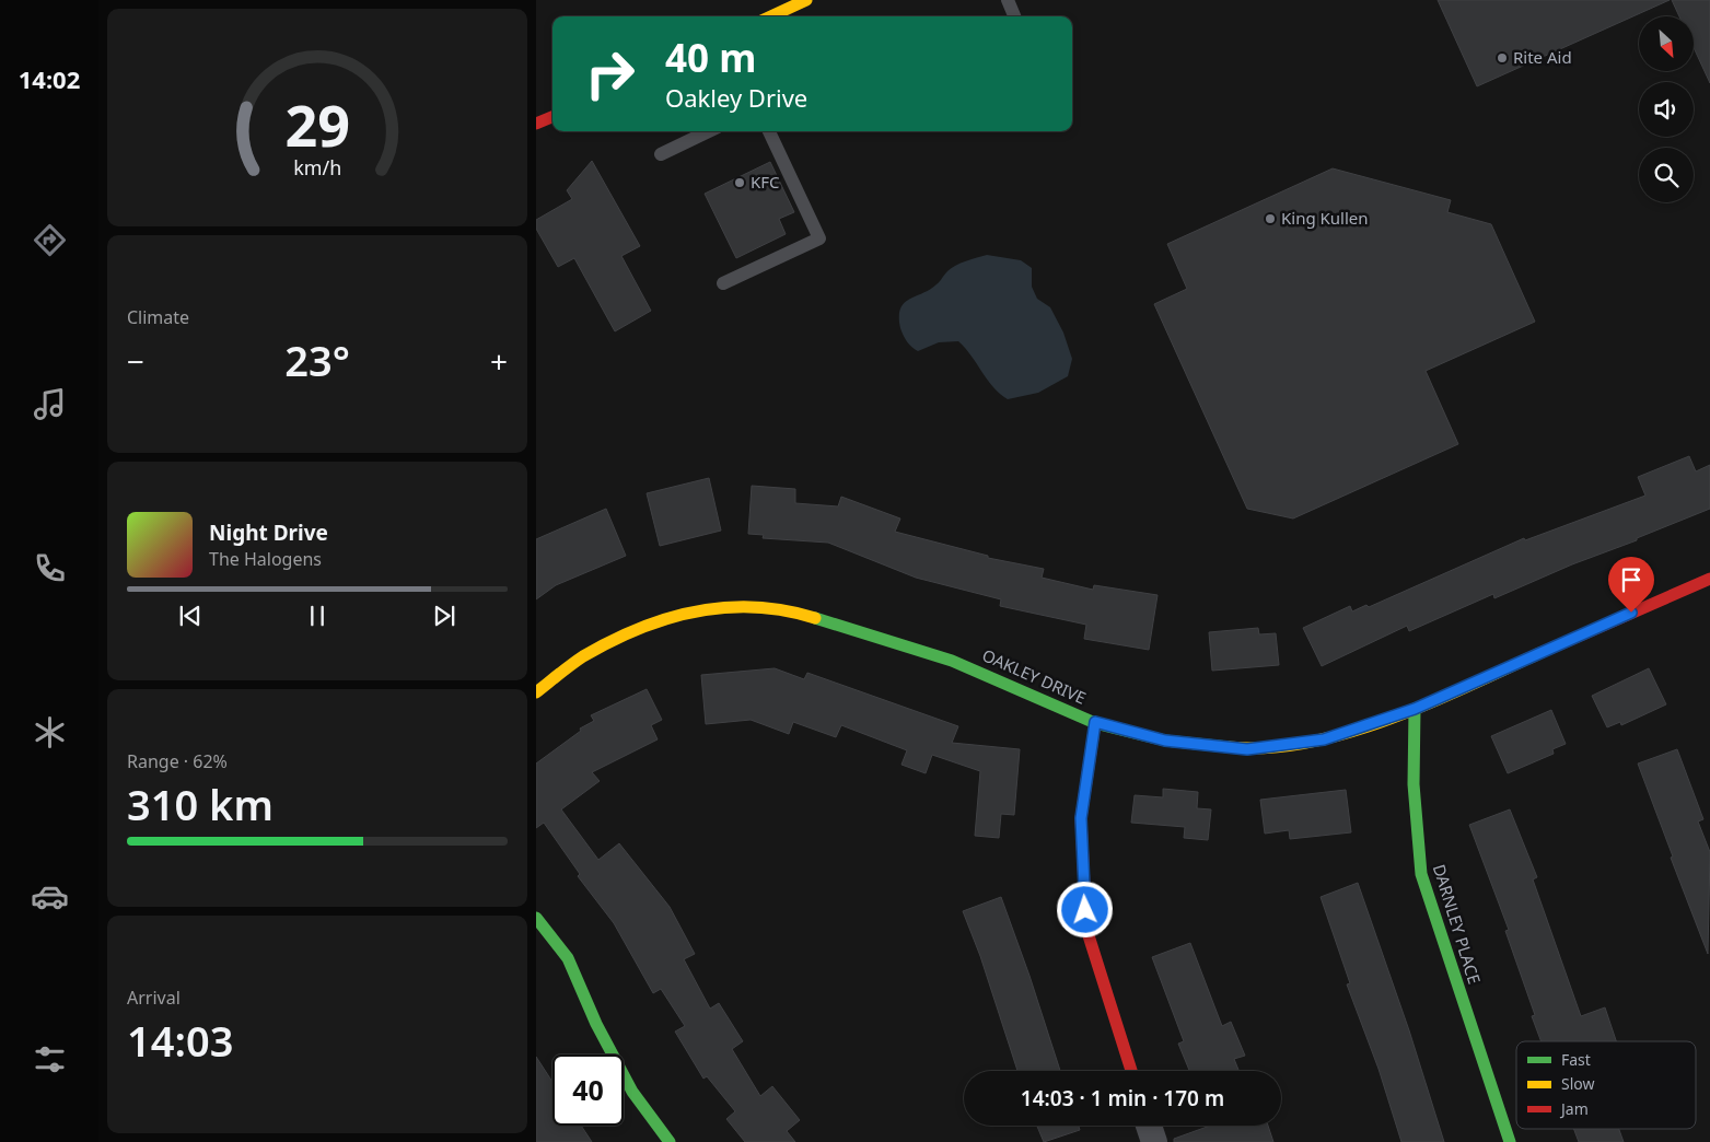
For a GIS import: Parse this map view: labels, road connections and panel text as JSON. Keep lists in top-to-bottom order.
{
  "streets": {
    "street": ["OAKLEY DRIVE", "DARNLEY PLACE"]
  },
  "crossings": [
    ["OAKLEY DRIVE", "DARNLEY PLACE"]
  ],
  "places": ["Rite Aid", "KFC", "King Kullen"],
  "legend": ["Fast", "Slow", "Jam"],
  "north": "bottom right",
  "page": {
    "tabs": "14:02",
    "turn": ["40 m", "Oakley Drive"],
    "tile": [
      "Climate",
      ["Range · 62%", "310 km"],
      ["Arrival", "14:03"]
    ],
    "heat": ["−", "23°", "+"],
    "song": ["Night Drive", "The Halogens"],
    "limit": "40",
    "trip": "14:03 · 1 min · 170 m",
    "gauge": ["29", "km/h"]
  }
}
